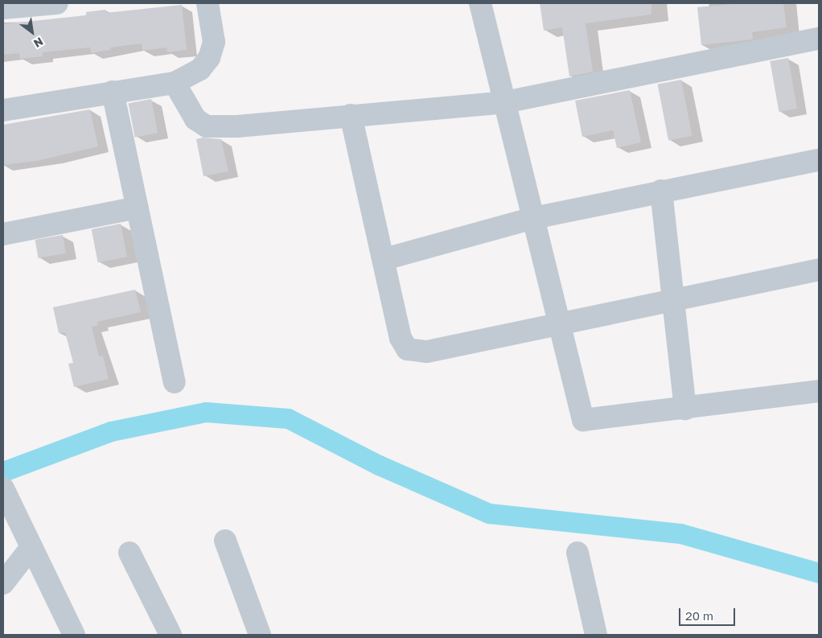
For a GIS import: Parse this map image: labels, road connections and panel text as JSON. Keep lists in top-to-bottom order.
{
  "scale_bar": "20 m",
  "north": "bottom right"
}
